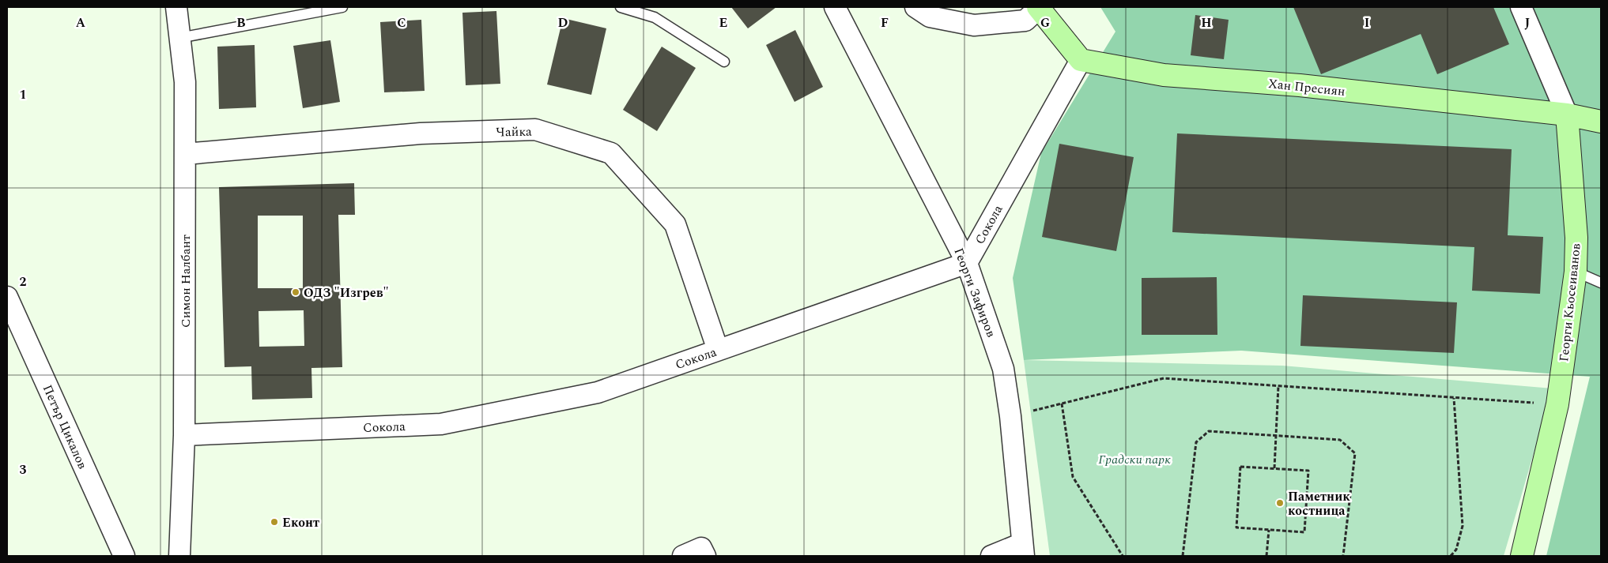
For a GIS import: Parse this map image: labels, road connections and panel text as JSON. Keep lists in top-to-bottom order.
{
  "streets": {
    "street": [
      "Хан Пресиян",
      "Чайка",
      "Сокола",
      "Симон Налбант",
      "Георги Зафиров",
      "Георги Кьосеиванов",
      "Петър Цикалов"
    ]
  },
  "crossings": [
    ["Хан Пресиян", "Сокола"],
    ["Хан Пресиян", "Георги Кьосеиванов"],
    ["Чайка", "Сокола"],
    ["Чайка", "Симон Налбант"],
    ["Сокола", "Симон Налбант"],
    ["Сокола", "Георги Зафиров"]
  ],
  "parks": ["Градски парк"],
  "places": ["ОДЗ \"Изгрев\"", "Паметник костница", "Еконт"],
  "grid": {
    "columns": [
      "A",
      "B",
      "C",
      "D",
      "E",
      "F",
      "G",
      "H",
      "I",
      "J"
    ],
    "rows": ["1", "2", "3"]
  }
}
